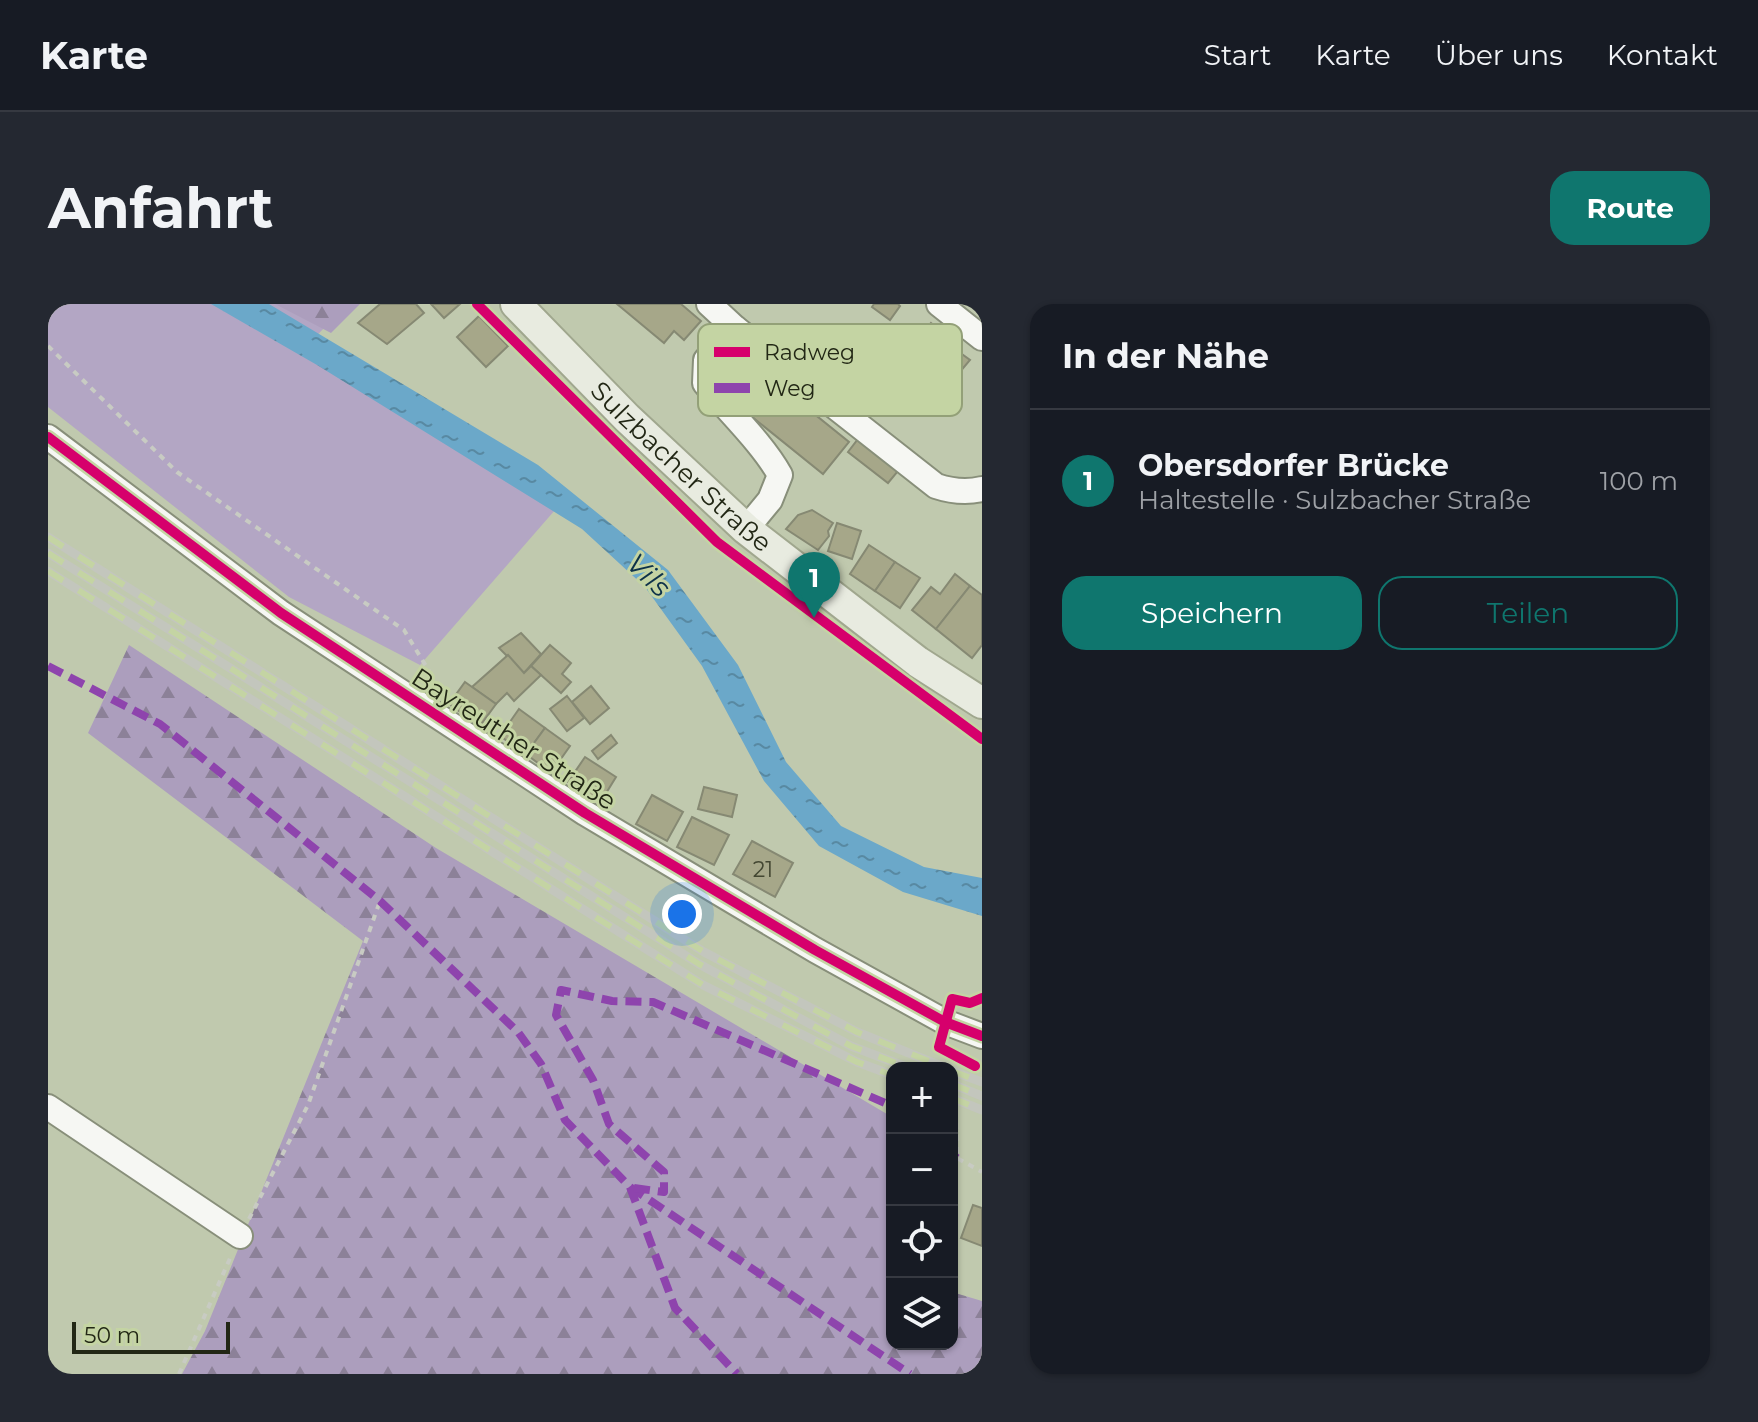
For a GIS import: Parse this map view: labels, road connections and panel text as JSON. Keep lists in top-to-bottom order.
{
  "streets": {
    "main road": ["Sulzbacher Straße"],
    "street": ["Bayreuther Straße"]
  },
  "water": ["Vils"],
  "house_numbers": ["21"],
  "legend": ["Radweg", "Weg"],
  "scale_bar": "50 m",
  "page": {
    "header": "Karte",
    "nav": [
      "Start",
      "Karte",
      "Über uns",
      "Kontakt"
    ],
    "buttons": [
      "Route",
      ["Speichern", "Teilen"]
    ],
    "title": "Anfahrt",
    "heading": "In der Nähe",
    "list": [
      {
        "mark": "1",
        "name": "Obersdorfer Brücke",
        "note": "Haltestelle · Sulzbacher Straße",
        "value": "100 m"
      }
    ],
    "pins": "1",
    "map_buttons": ["+", "−"],
    "scale": "50 m"
  }
}
